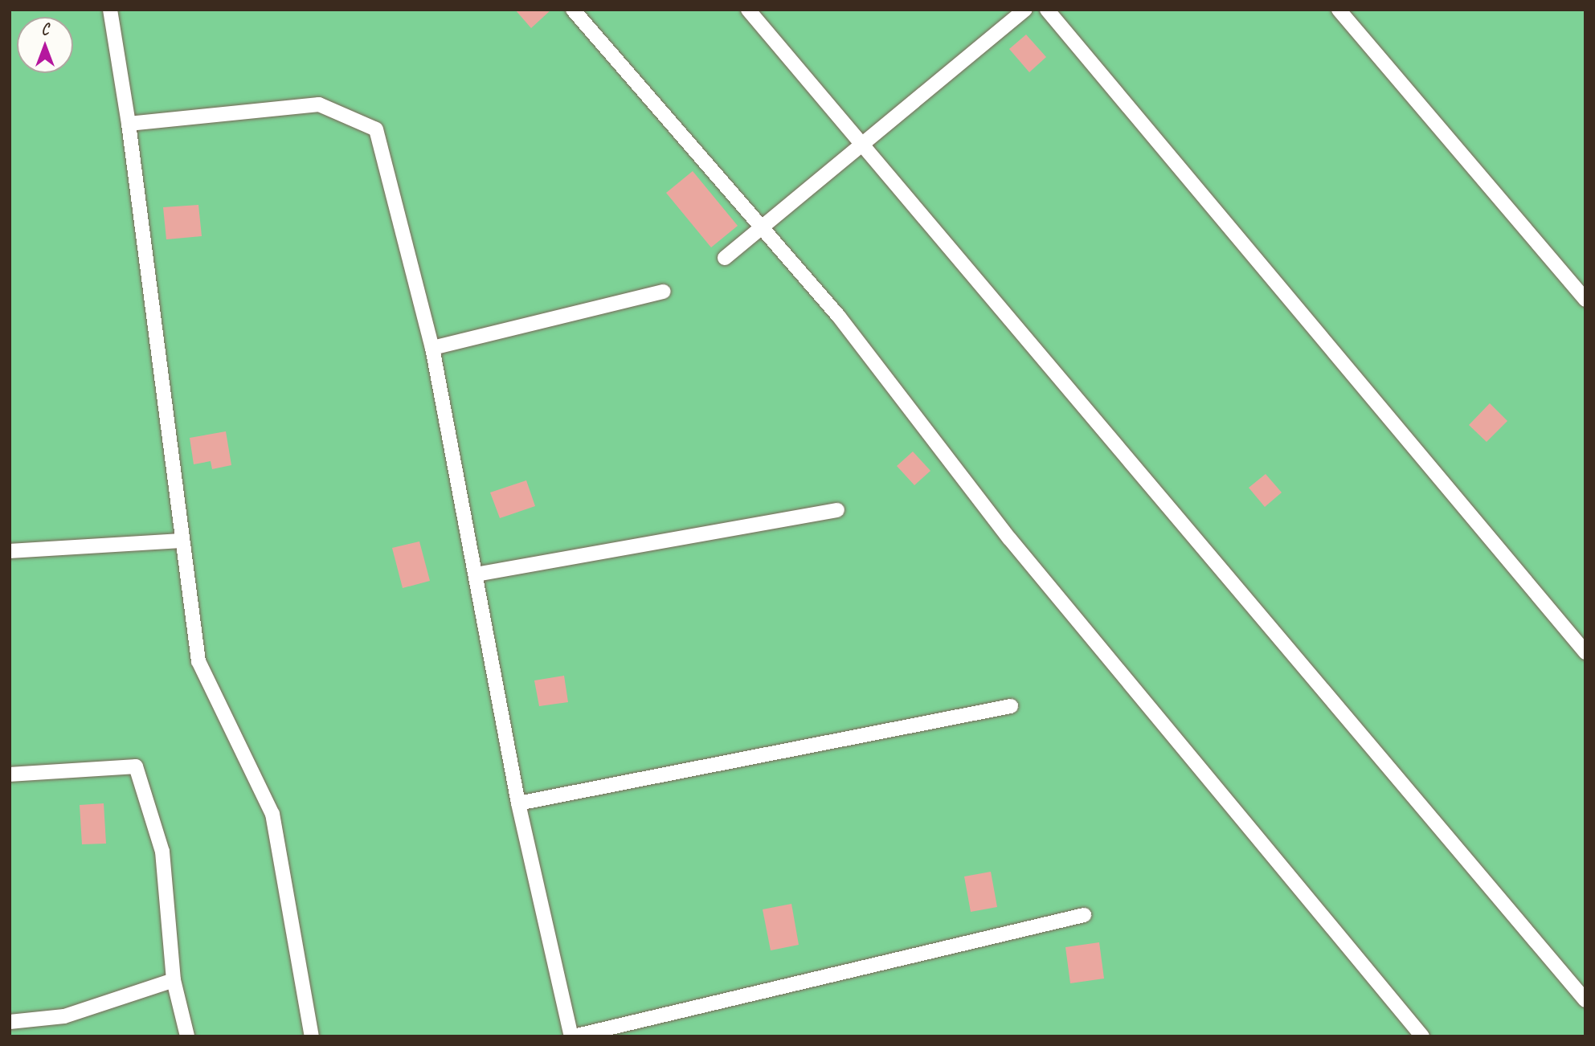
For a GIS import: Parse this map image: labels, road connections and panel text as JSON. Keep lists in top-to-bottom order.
{
  "north": "top"
}
